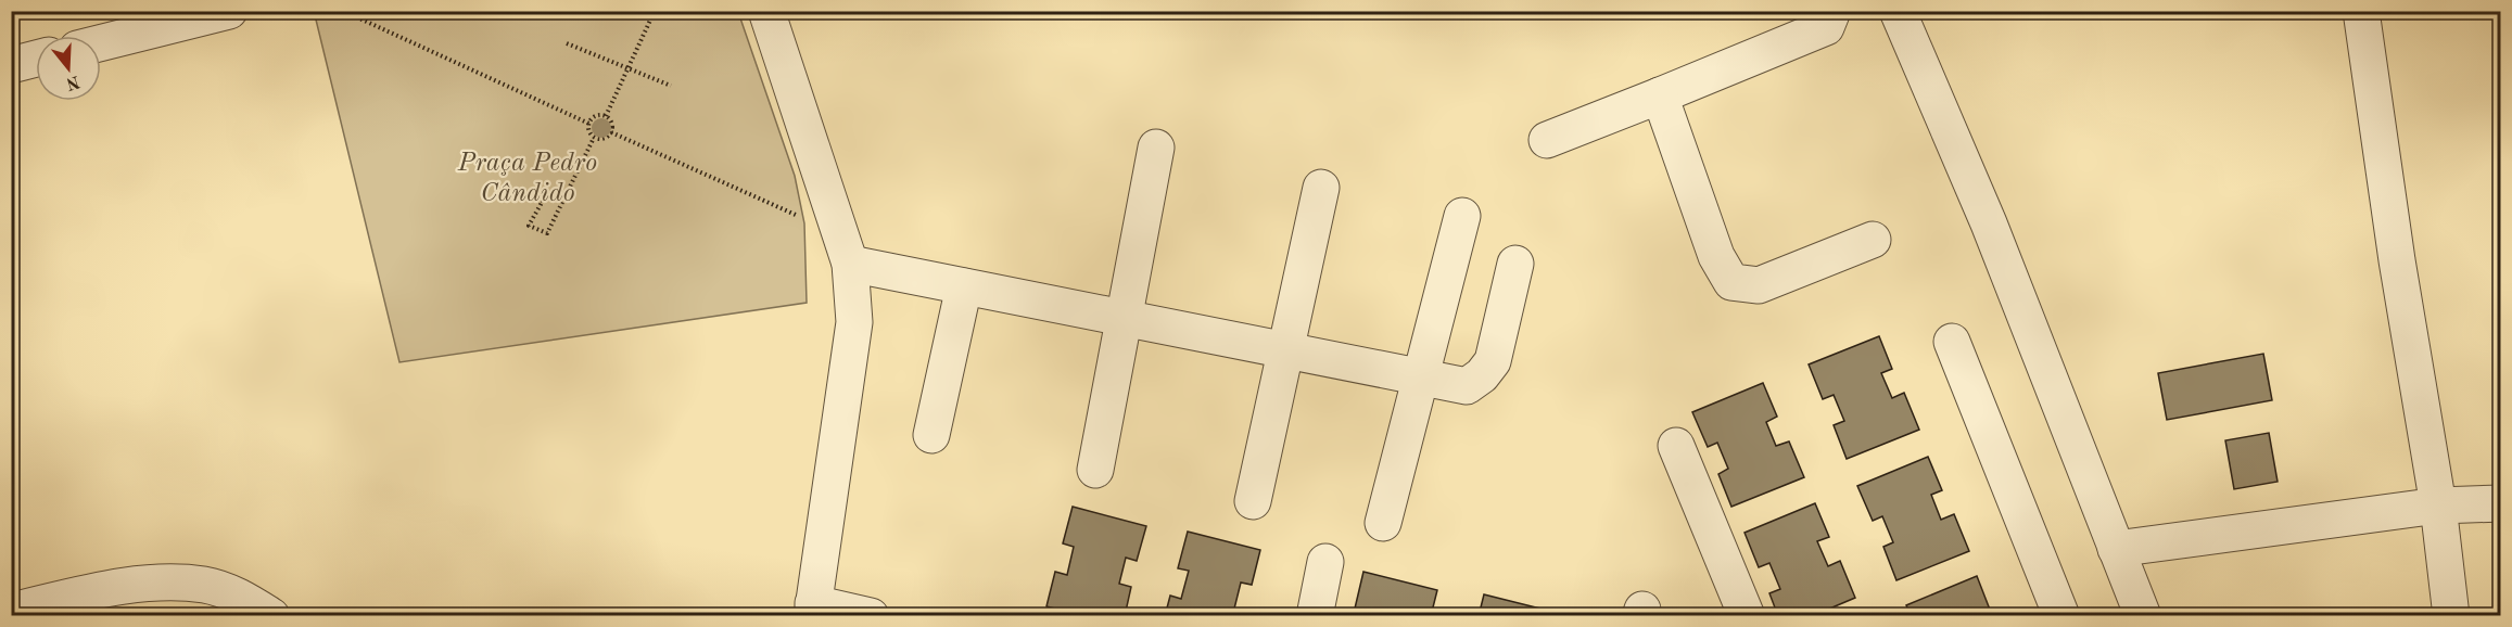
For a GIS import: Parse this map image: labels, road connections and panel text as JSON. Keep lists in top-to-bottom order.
{
  "parks": ["Praça Pedro Cândido"],
  "north": "bottom"
}
